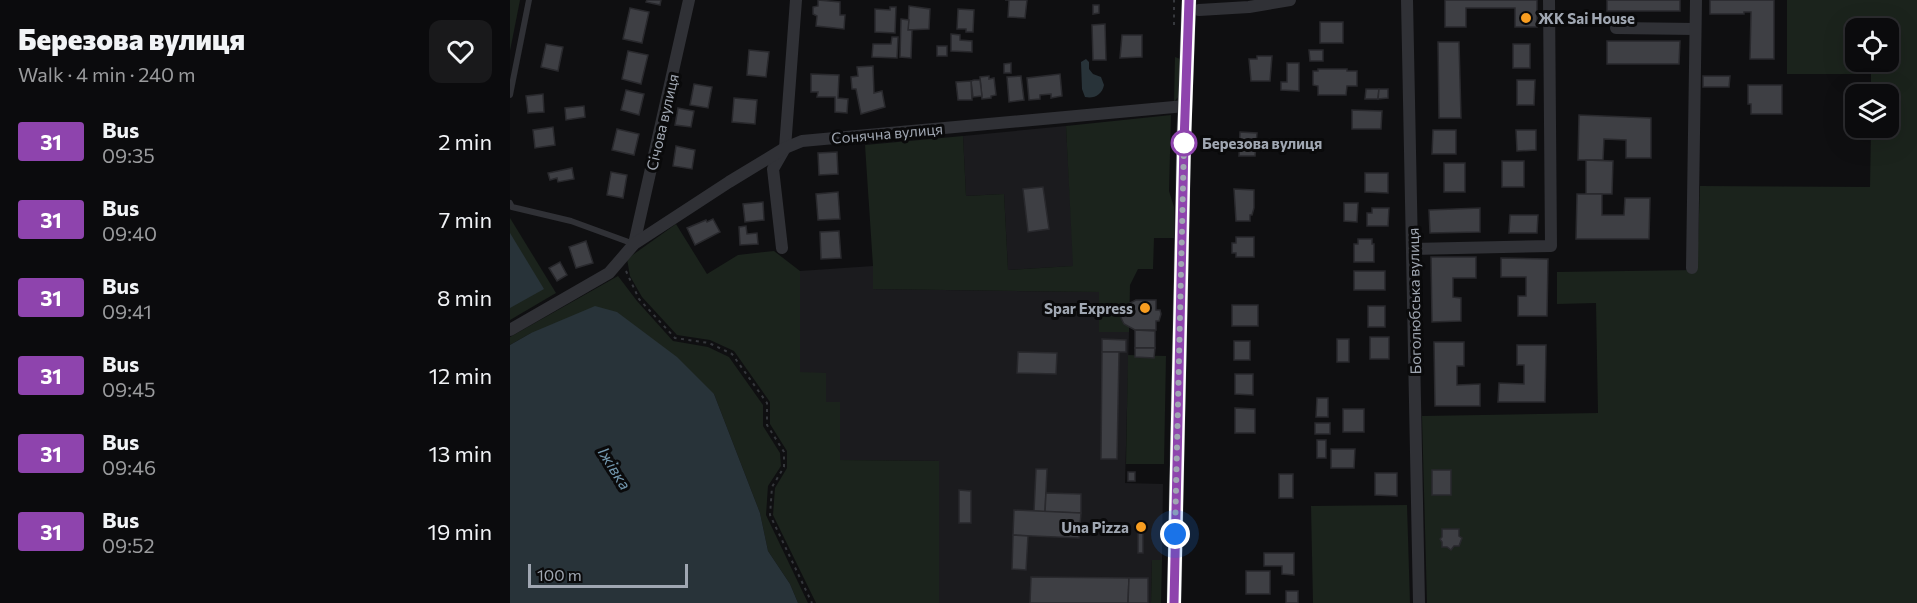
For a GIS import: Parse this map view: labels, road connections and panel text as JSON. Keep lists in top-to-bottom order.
{
  "streets": {
    "street": ["Січова вулиця", "Сонячна вулиця", "Боголюбська вулиця"]
  },
  "crossings": [
    ["Січова вулиця", "Сонячна вулиця"]
  ],
  "water": ["Іжівка"],
  "places": [
    "ЖК Sai House",
    "Березова вулиця",
    "Spar Express",
    "Una Pizza"
  ],
  "lines": ["bus line 31"],
  "scale_bar": "100 m",
  "page": {
    "heading": ["Березова вулиця", "Walk · 4 min · 240 m"],
    "list": [
      {
        "mark": "31",
        "name": "Bus",
        "note": "09:35",
        "value": "2 min"
      },
      {
        "mark": "31",
        "name": "Bus",
        "note": "09:40",
        "value": "7 min"
      },
      {
        "mark": "31",
        "name": "Bus",
        "note": "09:41",
        "value": "8 min"
      },
      {
        "mark": "31",
        "name": "Bus",
        "note": "09:45",
        "value": "12 min"
      },
      {
        "mark": "31",
        "name": "Bus",
        "note": "09:46",
        "value": "13 min"
      },
      {
        "mark": "31",
        "name": "Bus",
        "note": "09:52",
        "value": "19 min"
      }
    ],
    "scale": "100 m"
  }
}
